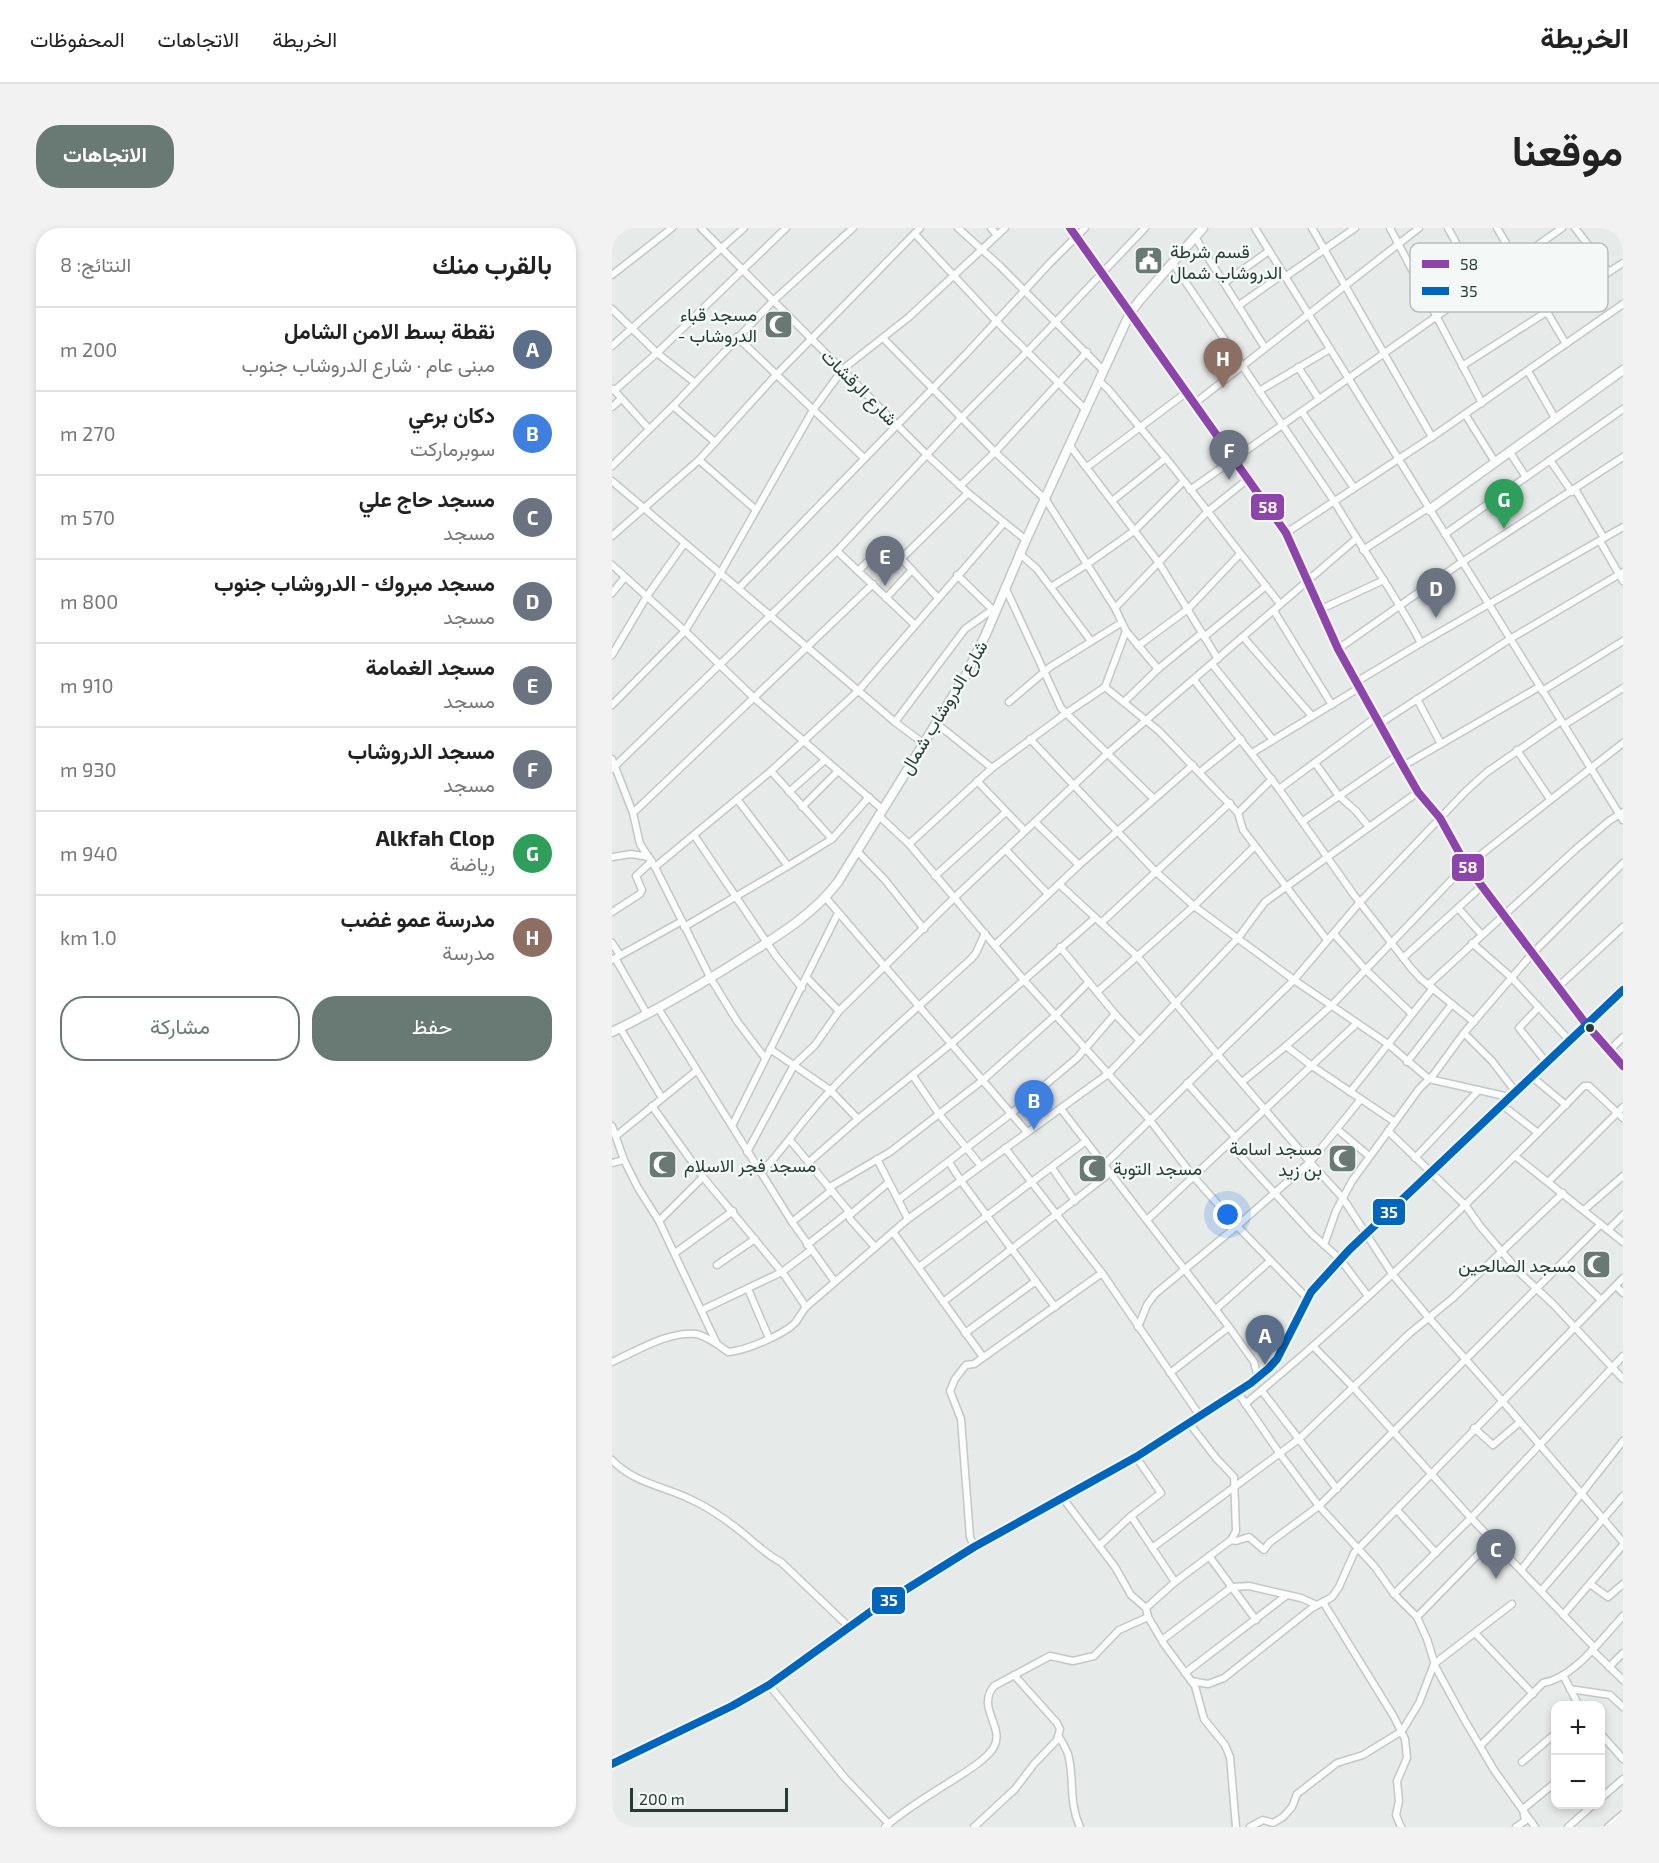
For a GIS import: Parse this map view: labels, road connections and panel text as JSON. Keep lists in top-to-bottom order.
{
  "streets": {
    "street": ["شارع الرقشات", "شارع الدروشاب شمال"]
  },
  "crossings": [
    ["شارع الرقشات", "شارع الدروشاب شمال"]
  ],
  "places": {
    "public building": ["قسم شرطة الدروشاب شمال"],
    "mosque": [
      "مسجد قباء - الدروشاب",
      "مسجد اسامة بن زيد",
      "مسجد فجر الاسلام",
      "مسجد التوبة",
      "مسجد الصالحين"
    ]
  },
  "lines": ["transit line 58", "transit line 35"],
  "legend": ["58", "35"],
  "scale_bar": "200 m",
  "page": {
    "header": "الخريطة",
    "nav": ["الخريطة", "الاتجاهات", "المحفوظات"],
    "title": "موقعنا",
    "buttons": [
      "الاتجاهات",
      ["حفظ", "مشاركة"]
    ],
    "heading": ["بالقرب منك", "النتائج: 8"],
    "list": [
      {
        "mark": "A",
        "name": "نقطة بسط الامن الشامل",
        "note": "مبنى عام · شارع الدروشاب جنوب",
        "value": "200 m"
      },
      {
        "mark": "B",
        "name": "دكان برعي",
        "note": "سوبرماركت",
        "value": "270 m"
      },
      {
        "mark": "C",
        "name": "مسجد حاج علي",
        "note": "مسجد",
        "value": "570 m"
      },
      {
        "mark": "D",
        "name": "مسجد مبروك - الدروشاب جنوب",
        "note": "مسجد",
        "value": "800 m"
      },
      {
        "mark": "E",
        "name": "مسجد الغمامة",
        "note": "مسجد",
        "value": "910 m"
      },
      {
        "mark": "F",
        "name": "مسجد الدروشاب",
        "note": "مسجد",
        "value": "930 m"
      },
      {
        "mark": "G",
        "name": "Alkfah Clop",
        "note": "رياضة",
        "value": "940 m"
      },
      {
        "mark": "H",
        "name": "مدرسة عمو غضب",
        "note": "مدرسة",
        "value": "1.0 km"
      }
    ],
    "pins": [
      "H",
      "F",
      "G",
      "E",
      "D",
      "B",
      "A",
      "C"
    ],
    "map_buttons": ["+", "−"],
    "scale": "200 m"
  }
}
